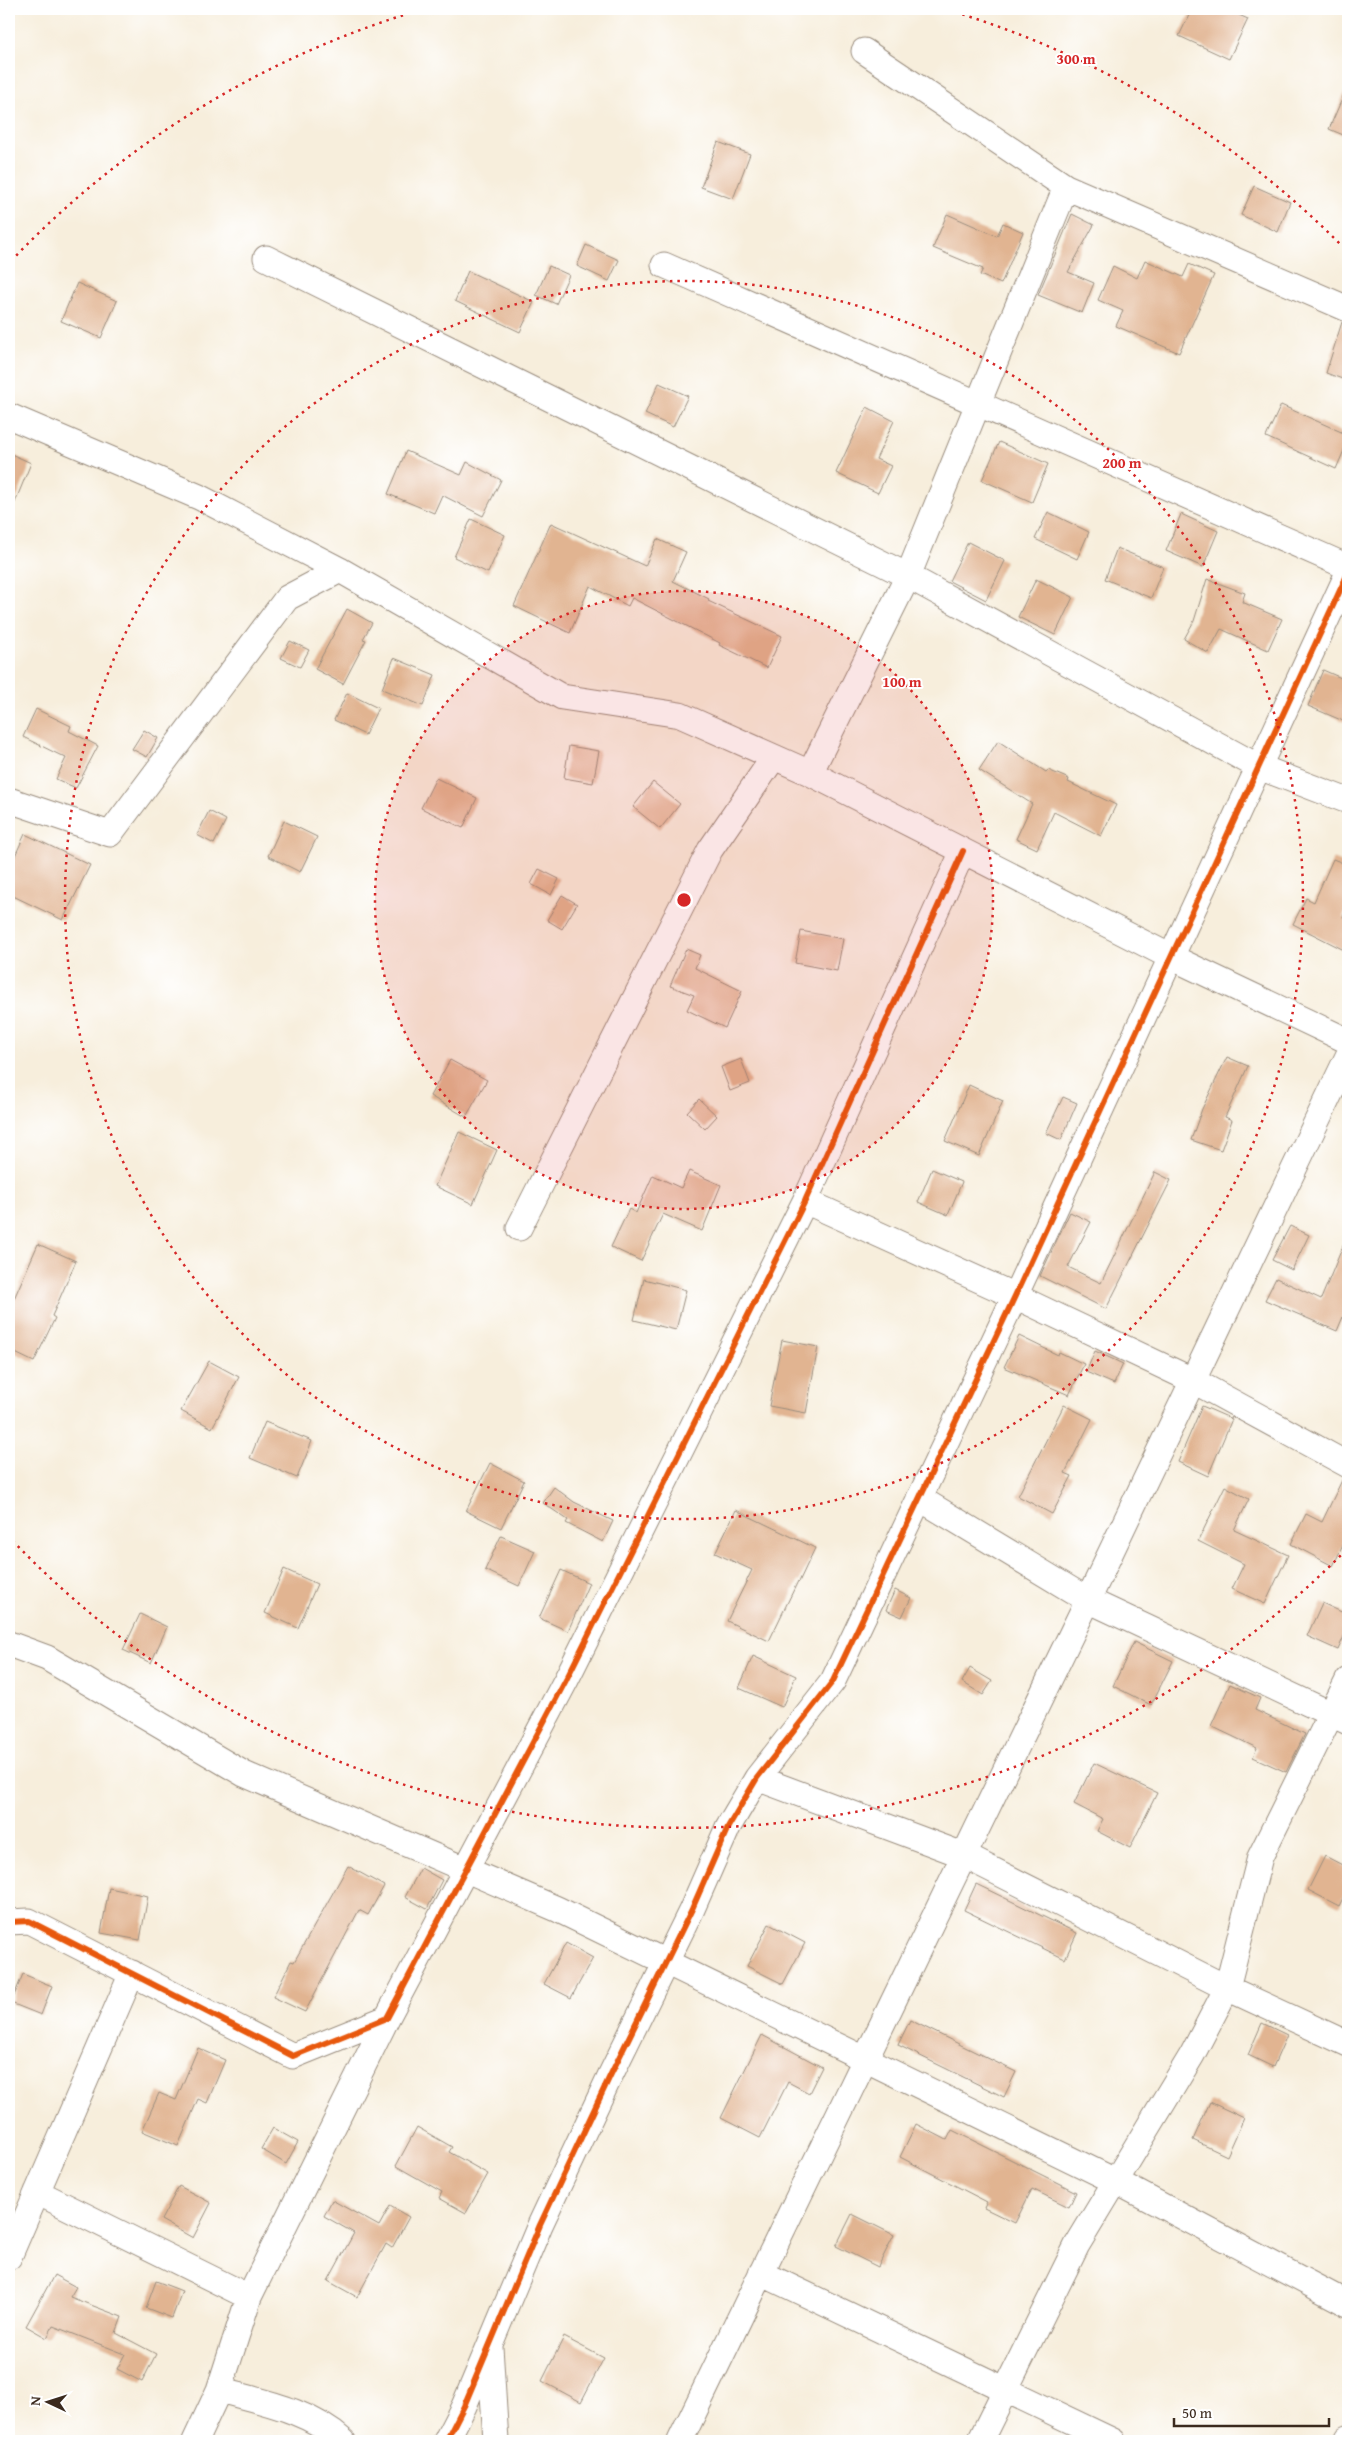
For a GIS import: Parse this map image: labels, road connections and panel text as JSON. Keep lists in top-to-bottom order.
{
  "scale_bar": "50 m",
  "north": "left",
  "rings": ["300 m", "200 m", "100 m"]
}
